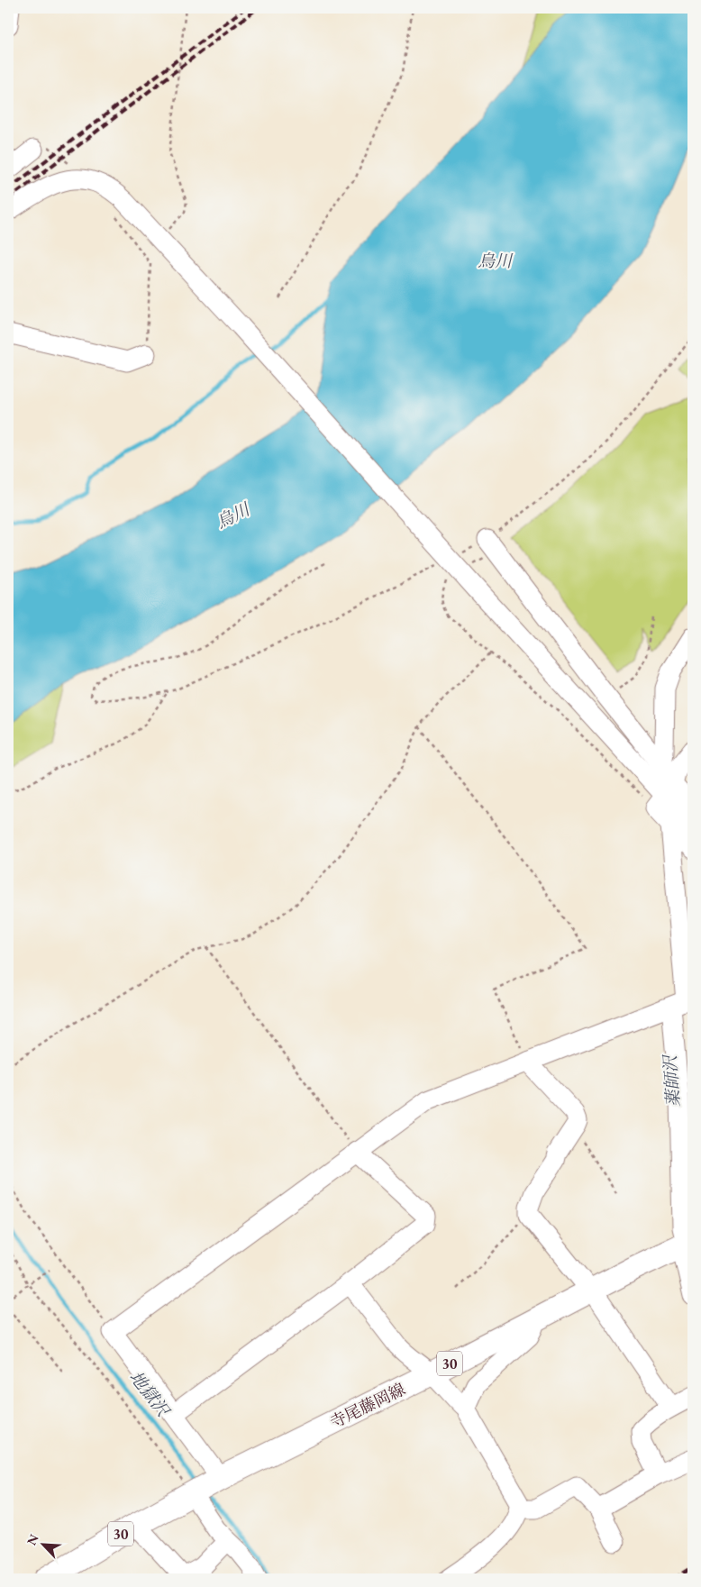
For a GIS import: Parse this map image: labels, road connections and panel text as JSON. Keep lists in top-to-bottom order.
{
  "streets": {
    "main road": ["30", "寺尾藤岡線"]
  },
  "water": ["烏川", "薬師沢", "地獄沢"],
  "north": "top left"
}
